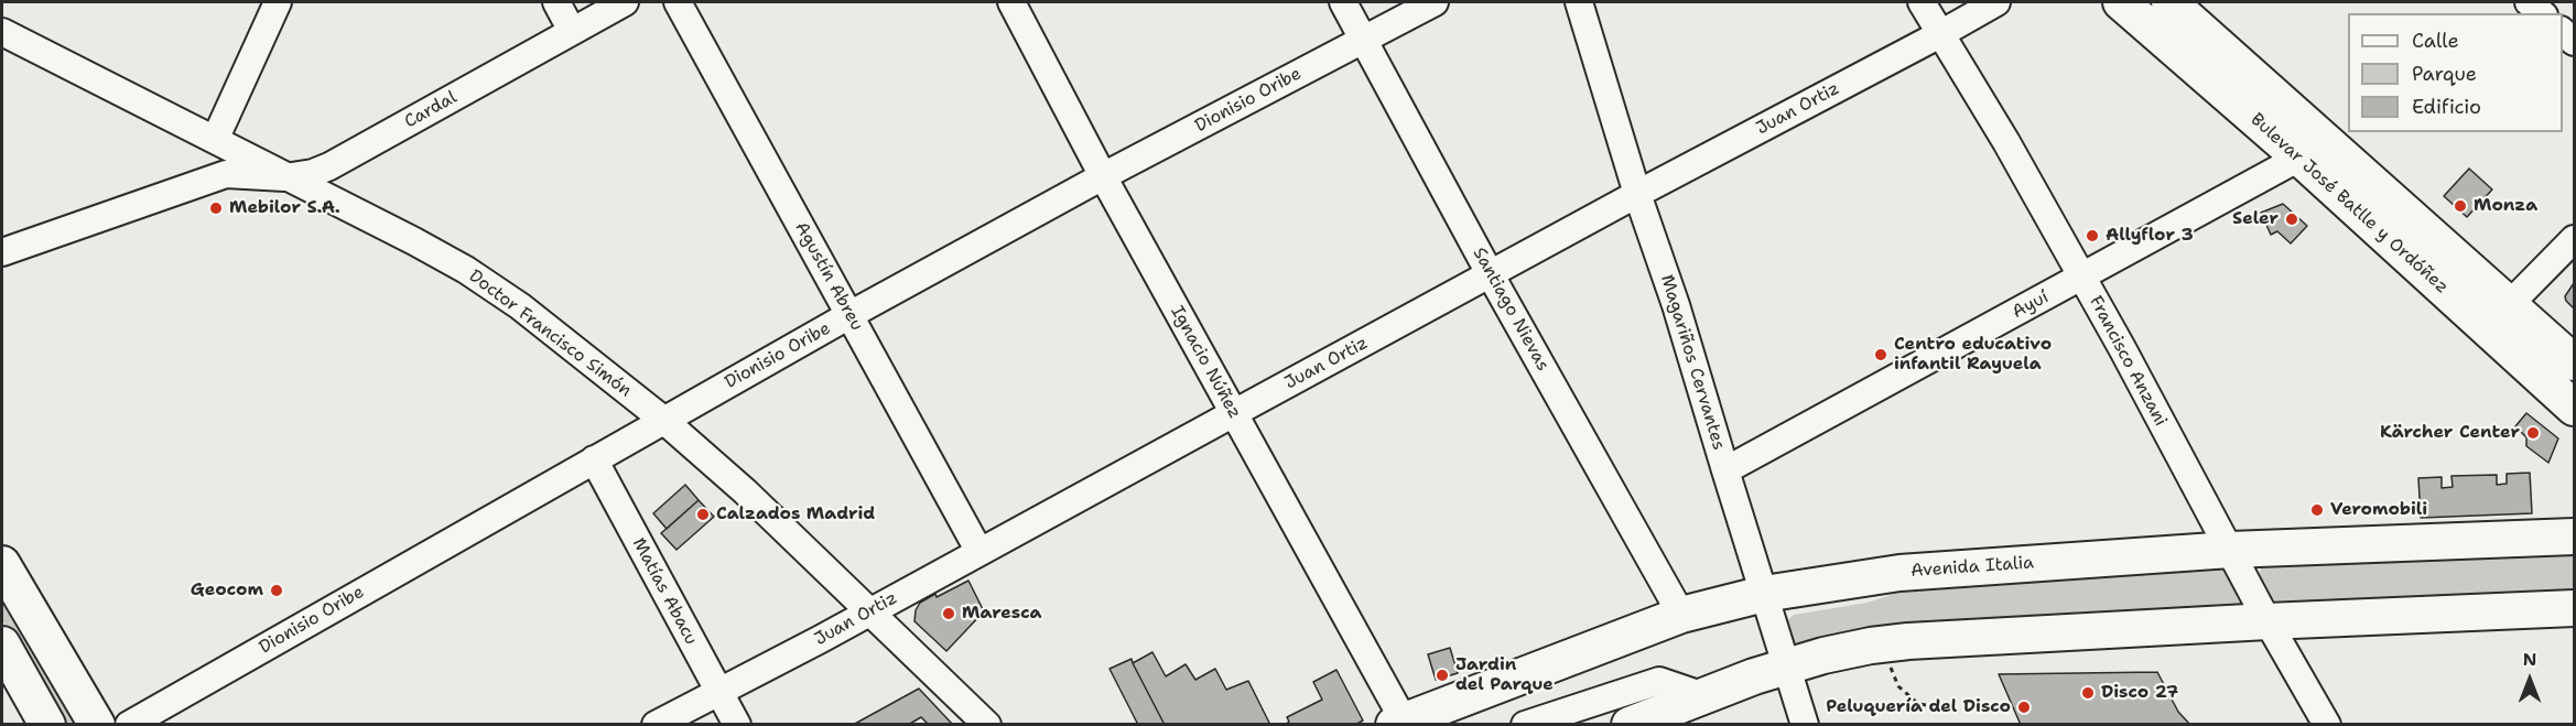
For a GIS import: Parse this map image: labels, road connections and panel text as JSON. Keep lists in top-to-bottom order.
{
  "streets": {
    "main road": ["Bulevar José Batlle y Ordóñez", "Avenida Italia"],
    "street": [
      "Dionisio Oribe",
      "Juan Ortiz",
      "Cardal",
      "Agustín Abreu",
      "Ayuí",
      "Santiago Nievas",
      "Doctor Francisco Simón",
      "Francisco Anzani",
      "Ignacio Núñez",
      "Magariños Cervantes",
      "Matías Abacu"
    ]
  },
  "crossings": [
    ["Dionisio Oribe", "Agustín Abreu"],
    ["Dionisio Oribe", "Santiago Nievas"],
    ["Dionisio Oribe", "Doctor Francisco Simón"],
    ["Dionisio Oribe", "Ignacio Núñez"],
    ["Dionisio Oribe", "Matías Abacu"],
    ["Juan Ortiz", "Agustín Abreu"],
    ["Juan Ortiz", "Santiago Nievas"],
    ["Juan Ortiz", "Doctor Francisco Simón"],
    ["Juan Ortiz", "Francisco Anzani"],
    ["Juan Ortiz", "Ignacio Núñez"],
    ["Juan Ortiz", "Magariños Cervantes"],
    ["Juan Ortiz", "Matías Abacu"],
    ["Cardal", "Doctor Francisco Simón"],
    ["Bulevar José Batlle y Ordóñez", "Ayuí"],
    ["Ayuí", "Francisco Anzani"],
    ["Ayuí", "Magariños Cervantes"],
    ["Santiago Nievas", "Avenida Italia"],
    ["Francisco Anzani", "Avenida Italia"],
    ["Ignacio Núñez", "Avenida Italia"],
    ["Magariños Cervantes", "Avenida Italia"]
  ],
  "places": [
    "Monza",
    "Mebilor S.A.",
    "Seler",
    "Allyflor 3",
    "Centro educativo infantil Rayuela",
    "Kärcher Center",
    "Veromobili",
    "Calzados Madrid",
    "Geocom",
    "Maresca",
    "Jardin del Parque",
    "Disco 27",
    "Peluquería del Disco"
  ],
  "legend": ["Calle", "Parque", "Edificio"],
  "north": "top"
}
